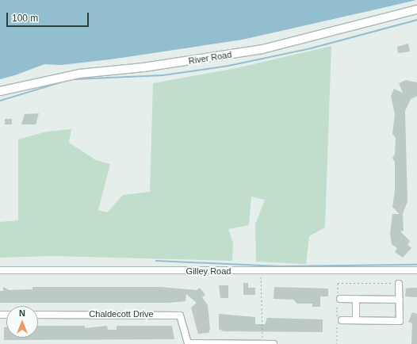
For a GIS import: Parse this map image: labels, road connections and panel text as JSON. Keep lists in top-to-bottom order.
{
  "streets": {
    "street": ["River Road", "Gilley Road", "Chaldecott Drive"]
  },
  "scale_bar": "100 m",
  "north": "top"
}
